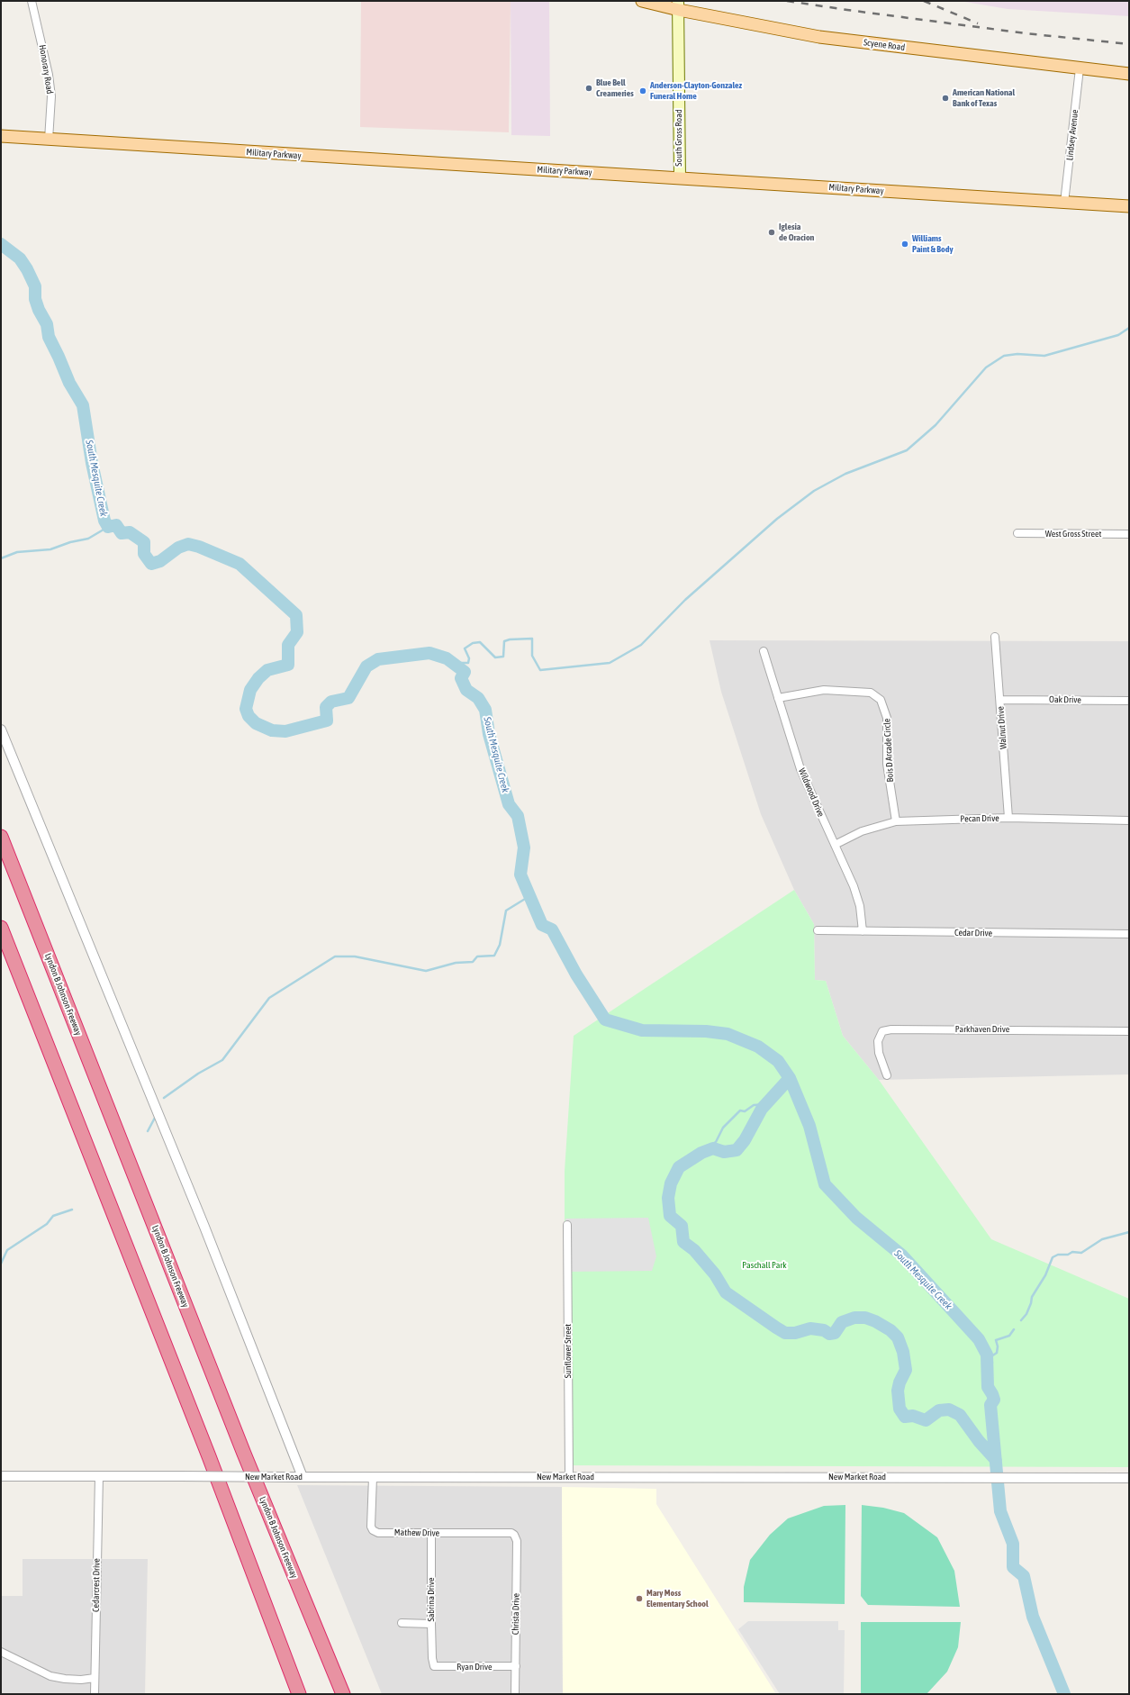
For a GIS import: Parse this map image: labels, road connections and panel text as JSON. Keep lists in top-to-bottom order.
{
  "streets": {
    "highway": ["Lyndon B Johnson Freeway"],
    "main road": ["Scyene Road", "South Gross Road", "Military Parkway"],
    "street": [
      "Honorary Road",
      "Lindsey Avenue",
      "West Gross Street",
      "Oak Drive",
      "Walnut Drive",
      "Bois D Arcade Circle",
      "Wildwood Drive",
      "Pecan Drive",
      "Cedar Drive",
      "Parkhaven Drive",
      "Sunflower Street",
      "New Market Road",
      "Mathew Drive",
      "Cedarcrest Drive",
      "Sabrina Drive",
      "Christa Drive",
      "Ryan Drive"
    ]
  },
  "crossings": [
    ["Scyene Road", "Lindsey Avenue"],
    ["Scyene Road", "South Gross Road"],
    ["Honorary Road", "Military Parkway"],
    ["Lindsey Avenue", "Military Parkway"],
    ["South Gross Road", "Military Parkway"],
    ["Oak Drive", "Walnut Drive"],
    ["Walnut Drive", "Pecan Drive"],
    ["Bois D Arcade Circle", "Wildwood Drive"],
    ["Bois D Arcade Circle", "Pecan Drive"],
    ["Wildwood Drive", "Pecan Drive"],
    ["Wildwood Drive", "Cedar Drive"],
    ["Sunflower Street", "New Market Road"],
    ["New Market Road", "Mathew Drive"],
    ["New Market Road", "Cedarcrest Drive"],
    ["Mathew Drive", "Sabrina Drive"],
    ["Mathew Drive", "Christa Drive"],
    ["Sabrina Drive", "Ryan Drive"],
    ["Christa Drive", "Ryan Drive"]
  ],
  "water": ["South Mesquite Creek"],
  "parks": ["Paschall Park"],
  "places": [
    "Blue Bell Creameries",
    "Anderson-Clayton-Gonzalez Funeral Home",
    "American National Bank of Texas",
    "Iglesia de Oracion",
    "Williams Paint & Body",
    "Mary Moss Elementary School"
  ]
}
